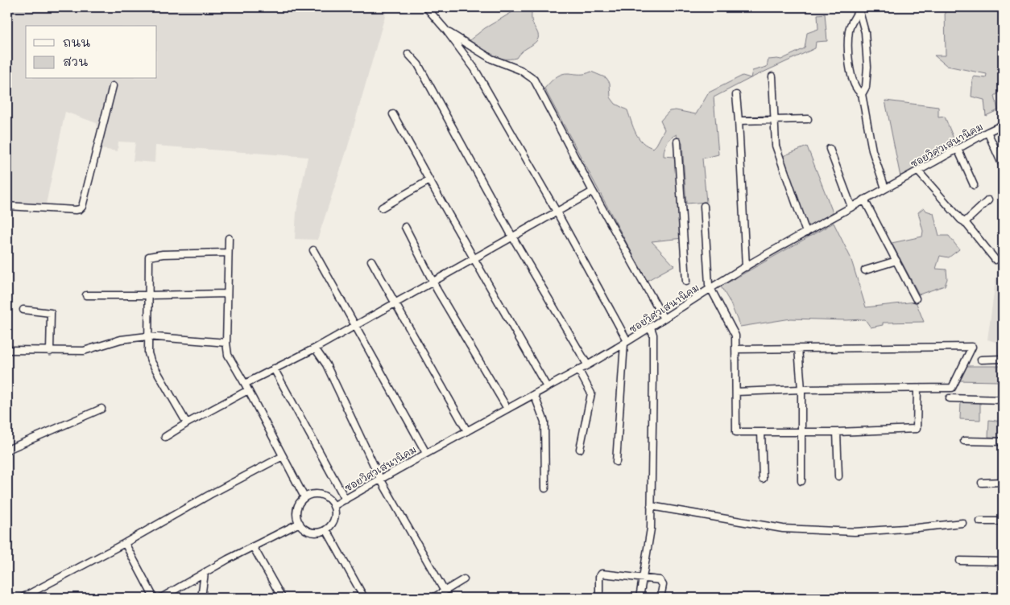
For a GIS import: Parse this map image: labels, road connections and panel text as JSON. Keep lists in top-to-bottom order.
{
  "streets": {
    "street": ["ซอยวิศวเสนานิคม"]
  },
  "legend": ["ถนน", "สวน"]
}
